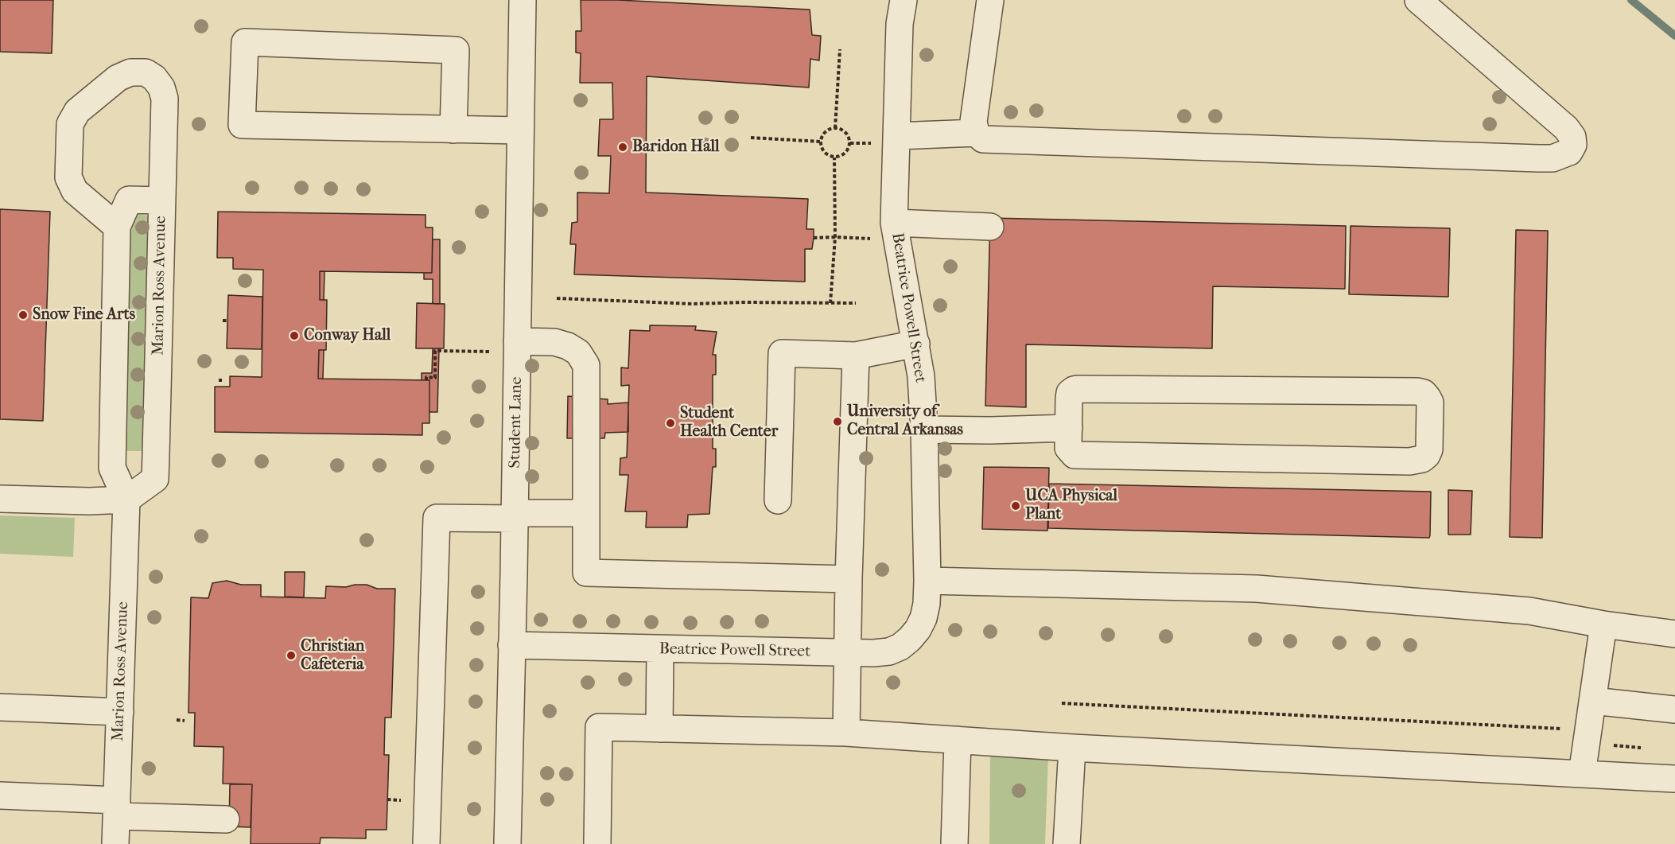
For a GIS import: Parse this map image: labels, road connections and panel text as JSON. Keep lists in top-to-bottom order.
{
  "streets": {
    "street": ["Marion Ross Avenue", "Beatrice Powell Street", "Student Lane"]
  },
  "crossings": [
    ["Beatrice Powell Street", "Student Lane"]
  ],
  "places": [
    "Baridon Hall",
    "Snow Fine Arts",
    "Conway Hall",
    "University of Central Arkansas",
    "Student Health Center",
    "UCA Physical Plant",
    "Christian Cafeteria"
  ]
}
